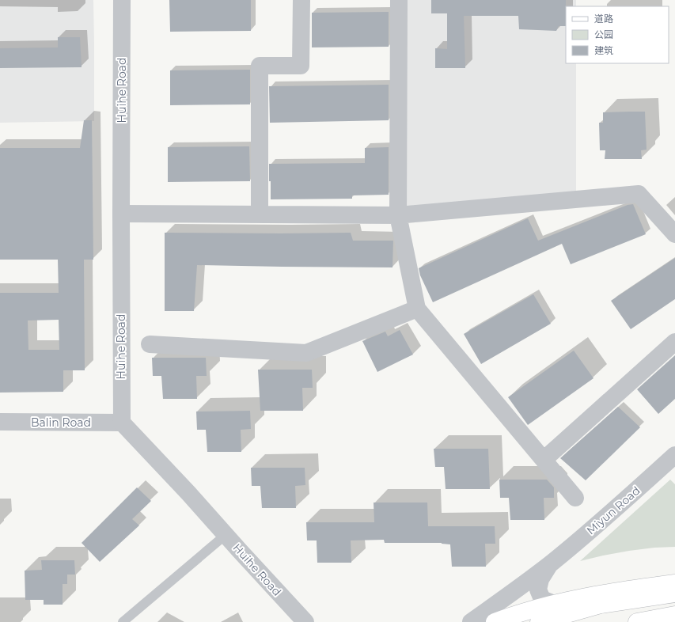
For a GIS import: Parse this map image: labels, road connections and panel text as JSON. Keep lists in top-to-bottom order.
{
  "streets": {
    "street": ["Huihe Road", "Balin Road", "Miyun Road"]
  },
  "crossings": [
    ["Huihe Road", "Balin Road"]
  ],
  "legend": ["道路", "公园", "建筑"]
}
